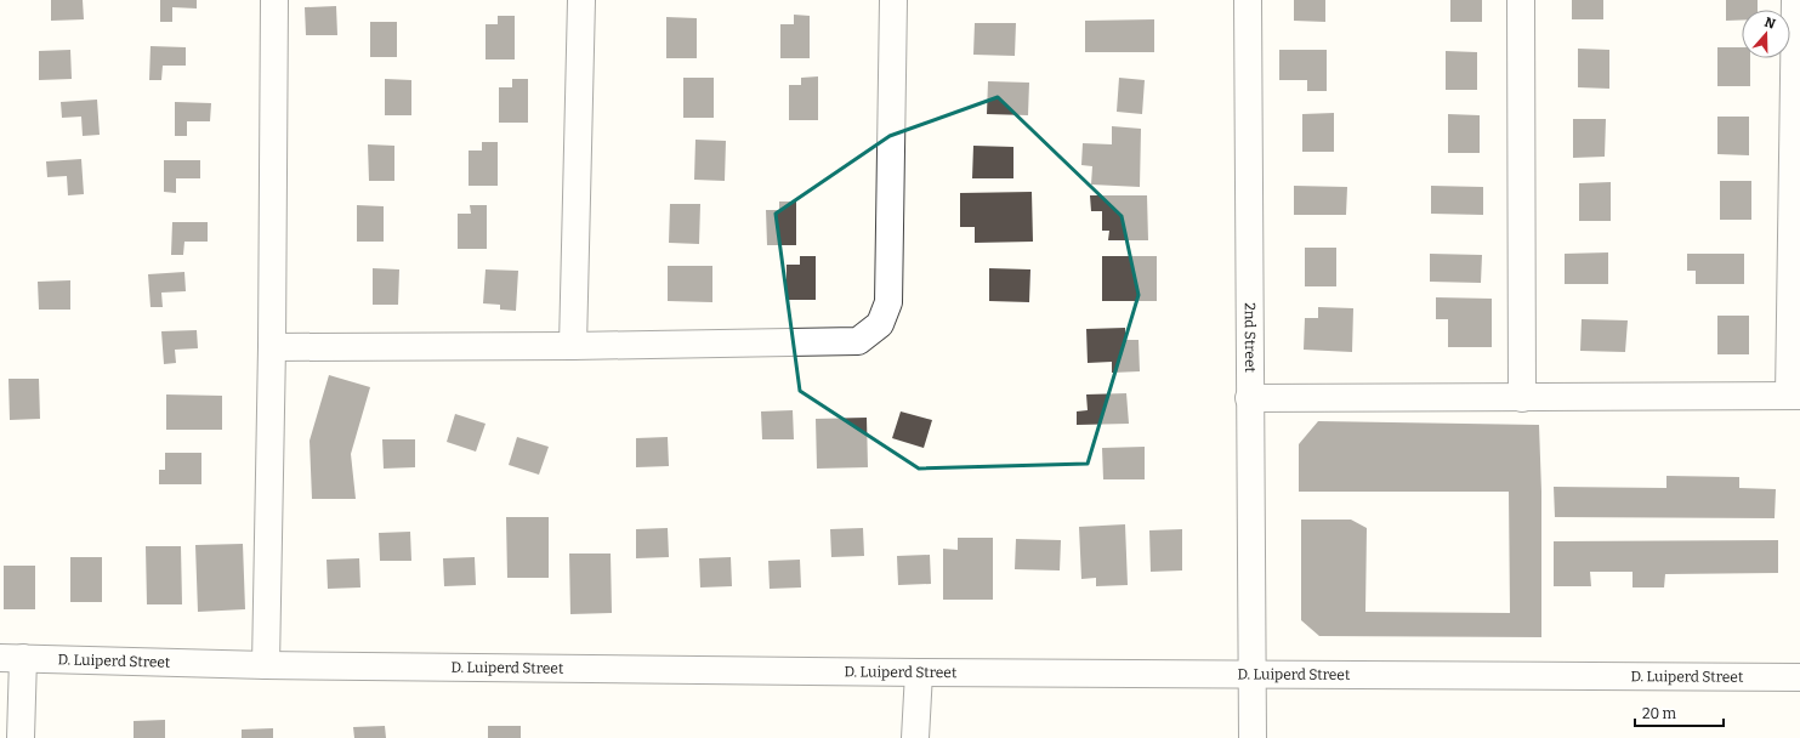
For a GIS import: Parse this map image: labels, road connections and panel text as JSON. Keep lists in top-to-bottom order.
{
  "streets": {
    "street": ["2nd Street", "D. Luiperd Street"]
  },
  "crossings": [
    ["2nd Street", "D. Luiperd Street"]
  ],
  "scale_bar": "20 m",
  "north": "top"
}
